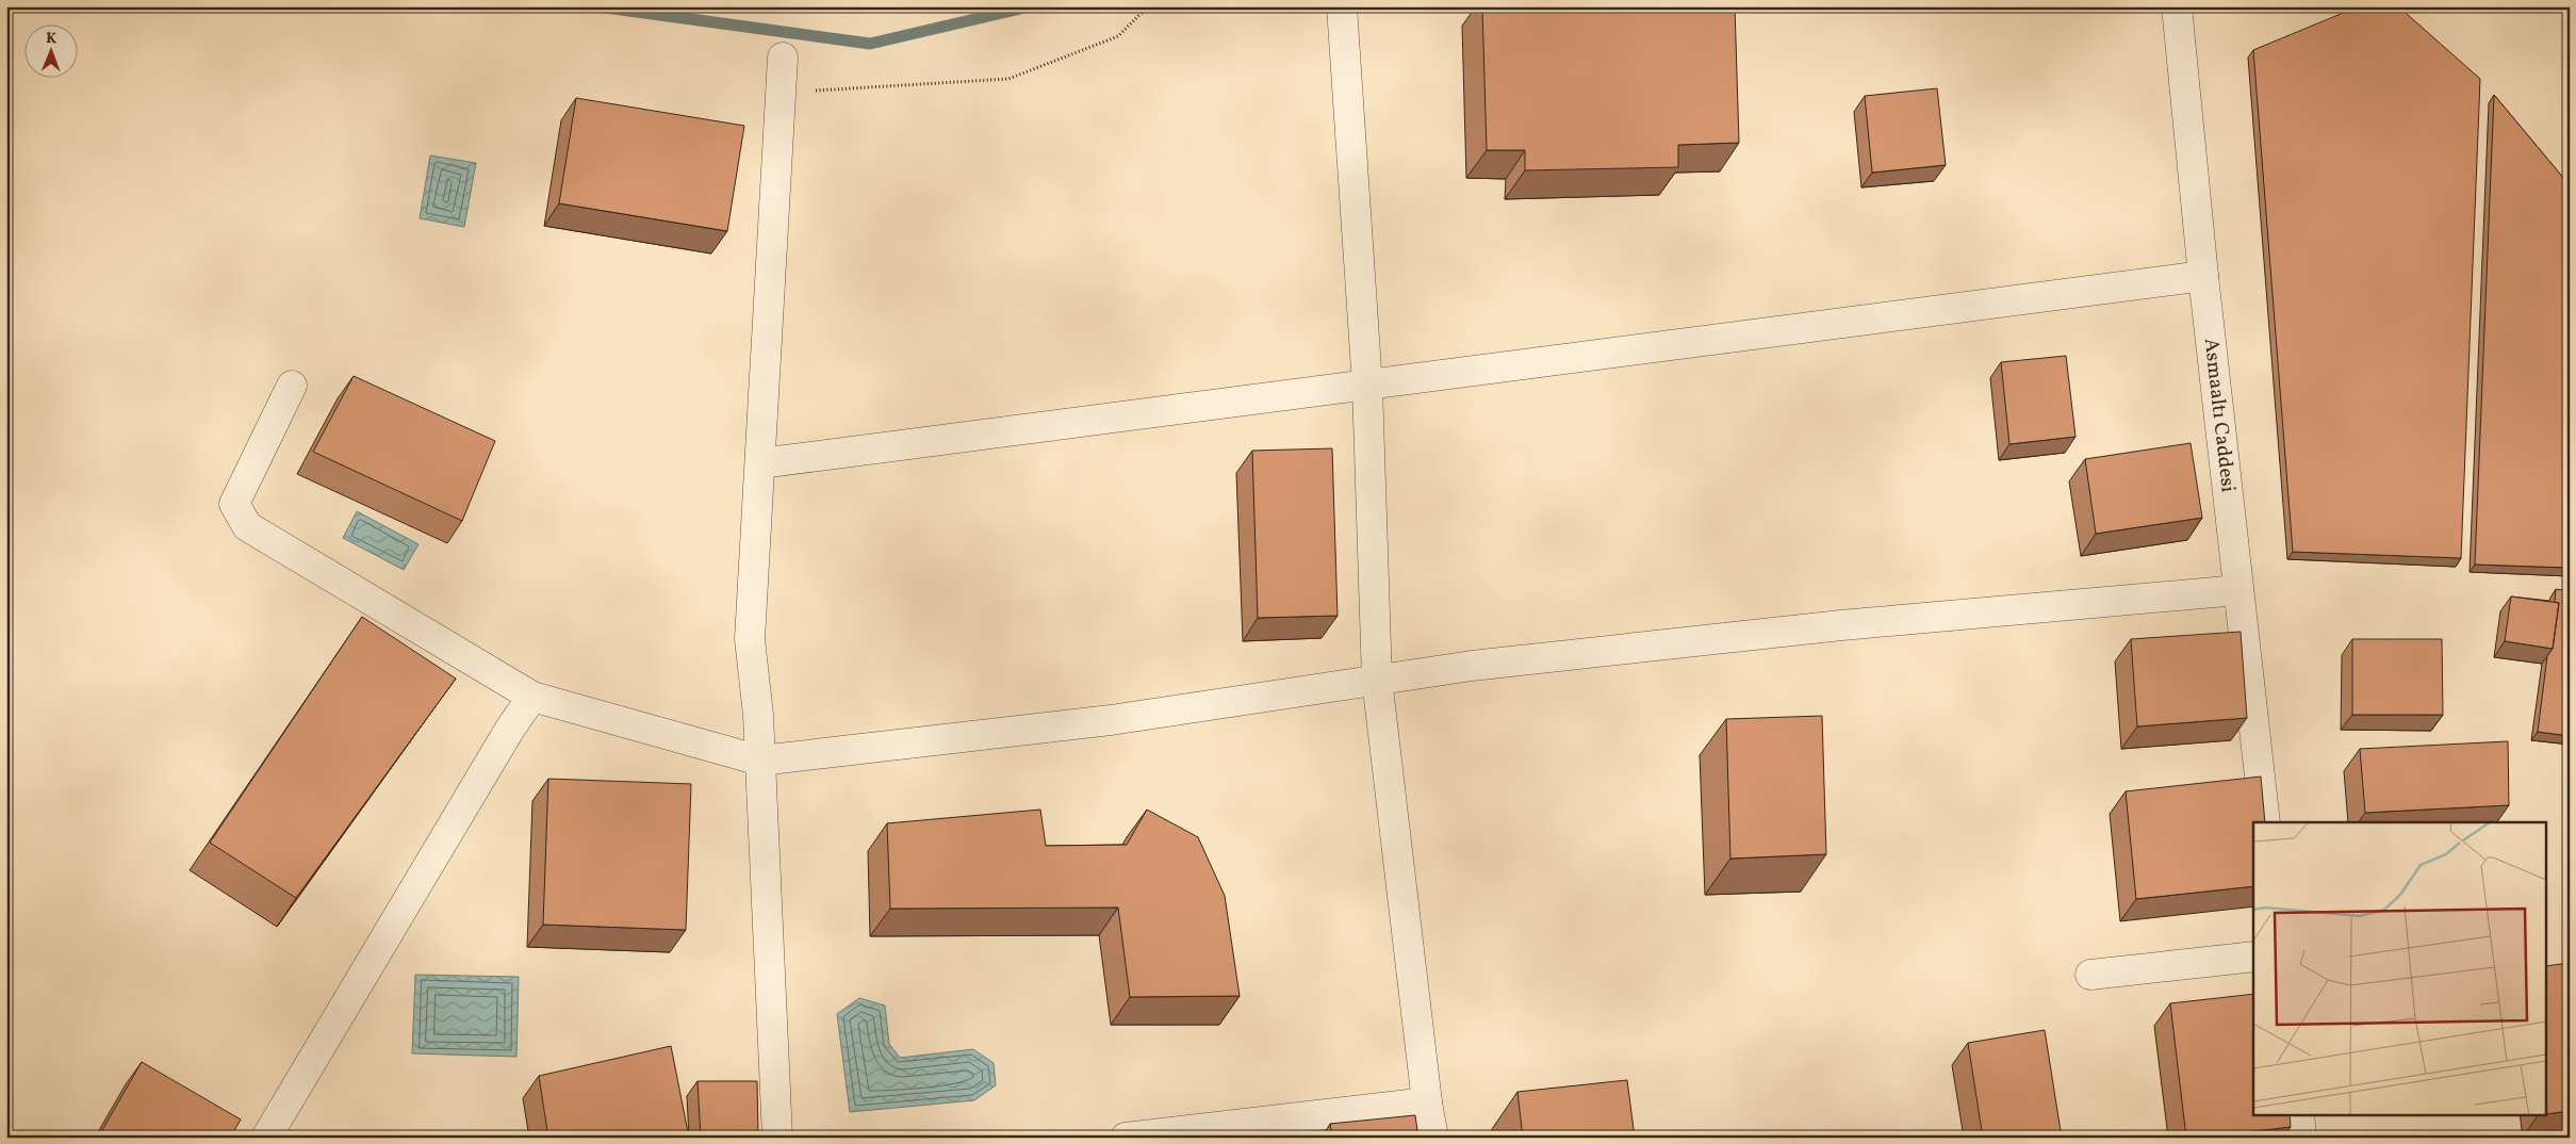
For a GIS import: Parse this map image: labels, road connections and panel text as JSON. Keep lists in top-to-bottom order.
{
  "streets": {
    "street": ["Asmaaltı Caddesi"]
  },
  "north": "top"
}
